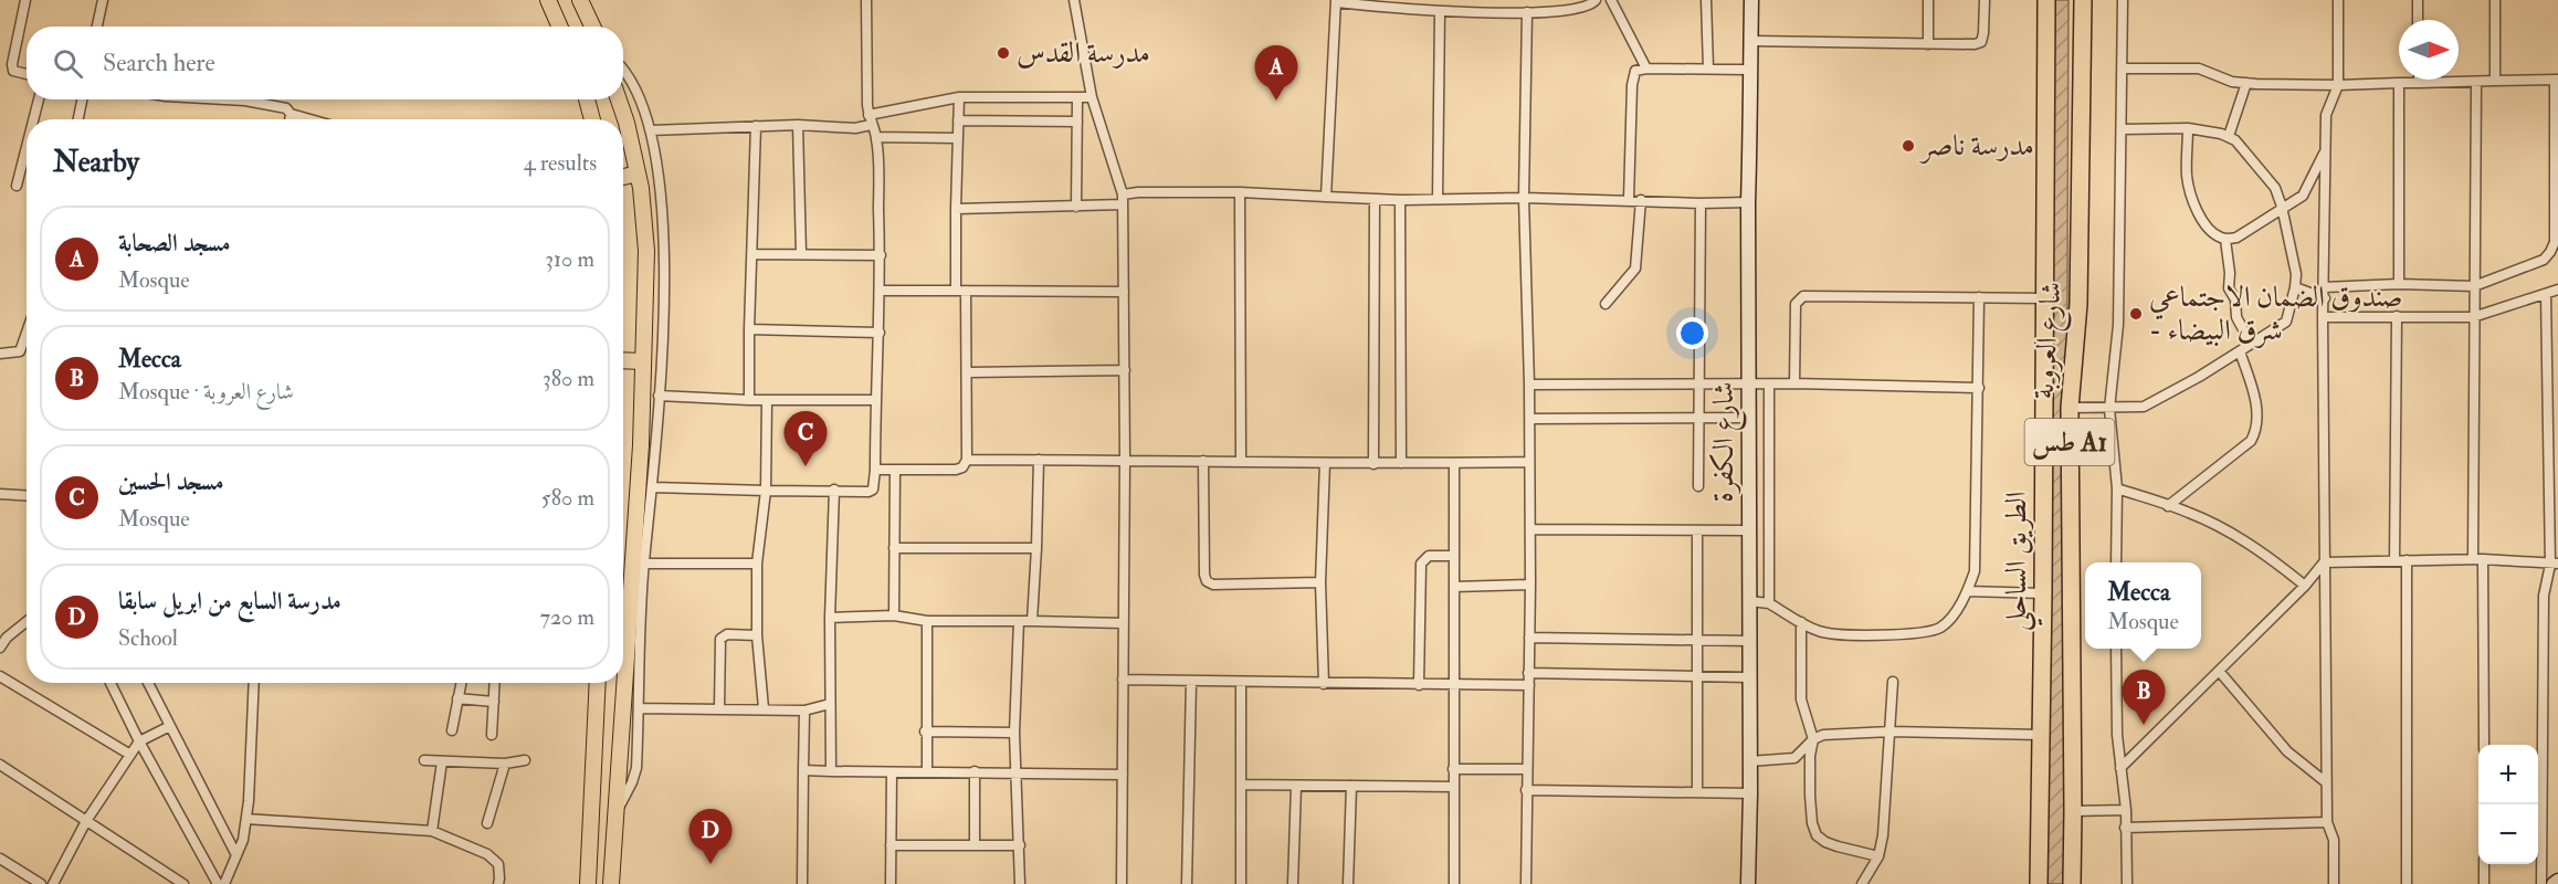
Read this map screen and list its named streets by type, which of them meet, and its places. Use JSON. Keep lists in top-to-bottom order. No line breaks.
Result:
{"streets":{"highway":["شارع العروبة","طس A1","الطريق الساحلي"],"street":["شارع الكفرة"]},"places":["مدرسة القدس","مدرسة ناصر","صندوق الضمان الاجتماعي - شرق البيضاء"],"north":"right","page":{"search":"Search here","pins":["A","C","B","D"],"heading":["Nearby","4 results"],"list":[{"mark":"A","name":"مسجد الصحابة","note":"Mosque","value":"310 m"},{"mark":"B","name":"Mecca","note":"Mosque · شارع العروبة","value":"380 m"},{"mark":"C","name":"مسجد الحسين","note":"Mosque","value":"580 m"},{"mark":"D","name":"مدرسة السابع من ابريل سابقا","note":"School","value":"720 m"}],"popup":["Mecca","Mosque"],"map_buttons":["+","−"]}}
